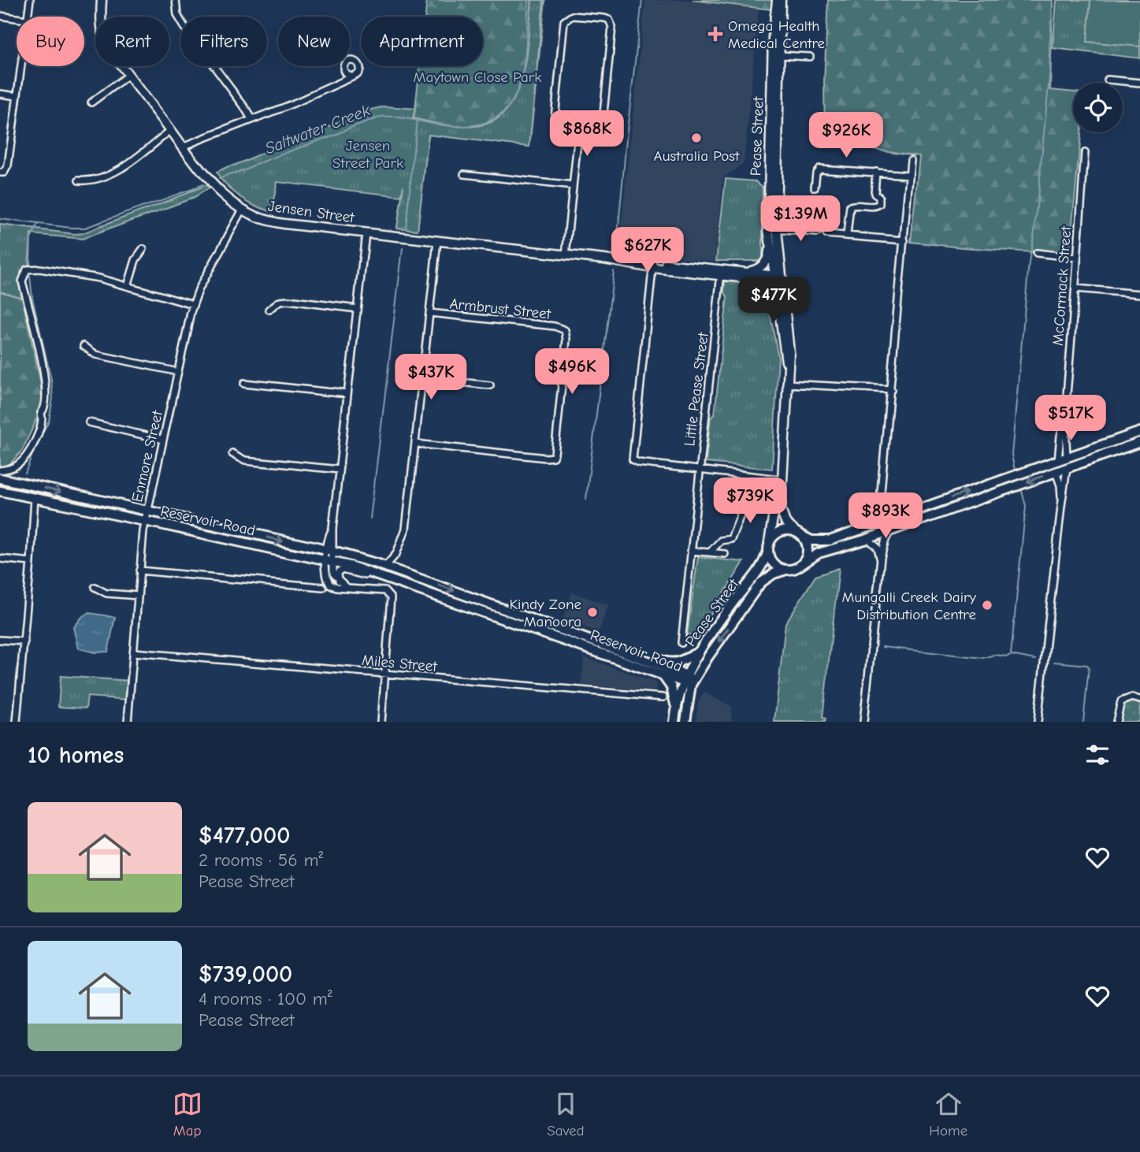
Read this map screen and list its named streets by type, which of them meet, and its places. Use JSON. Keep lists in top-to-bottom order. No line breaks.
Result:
{"streets":{"main road":["Pease Street","McCormack Street","Reservoir Road"],"street":["Jensen Street","Armbrust Street","Little Pease Street","Enmore Street","Miles Street"]},"crossings":[["Pease Street","Jensen Street"],["Pease Street","Reservoir Road"],["Jensen Street","Little Pease Street"],["Jensen Street","Enmore Street"],["Enmore Street","Reservoir Road"],["Enmore Street","Miles Street"]],"water":["Saltwater Creek"],"parks":["Maytown Close Park","Jensen Street Park"],"places":{"health":["Omega Health Medical Centre"],"other":["Australia Post","Mungalli Creek Dairy Distribution Centre","Kindy Zone Manoora"]},"page":{"chip":["Buy","Rent","Filters","New","Apartment"],"price":["$868K","$926K","$1.39M","$627K","$477K","$496K","$437K","$517K","$739K","$893K"],"heading":"10 homes","list":[{"name":"$477,000","note":"2 rooms · 56 m² · Pease Street"},{"name":"$739,000","note":"4 rooms · 100 m² · Pease Street"}],"tabs":["Map","Saved","Home"]}}
